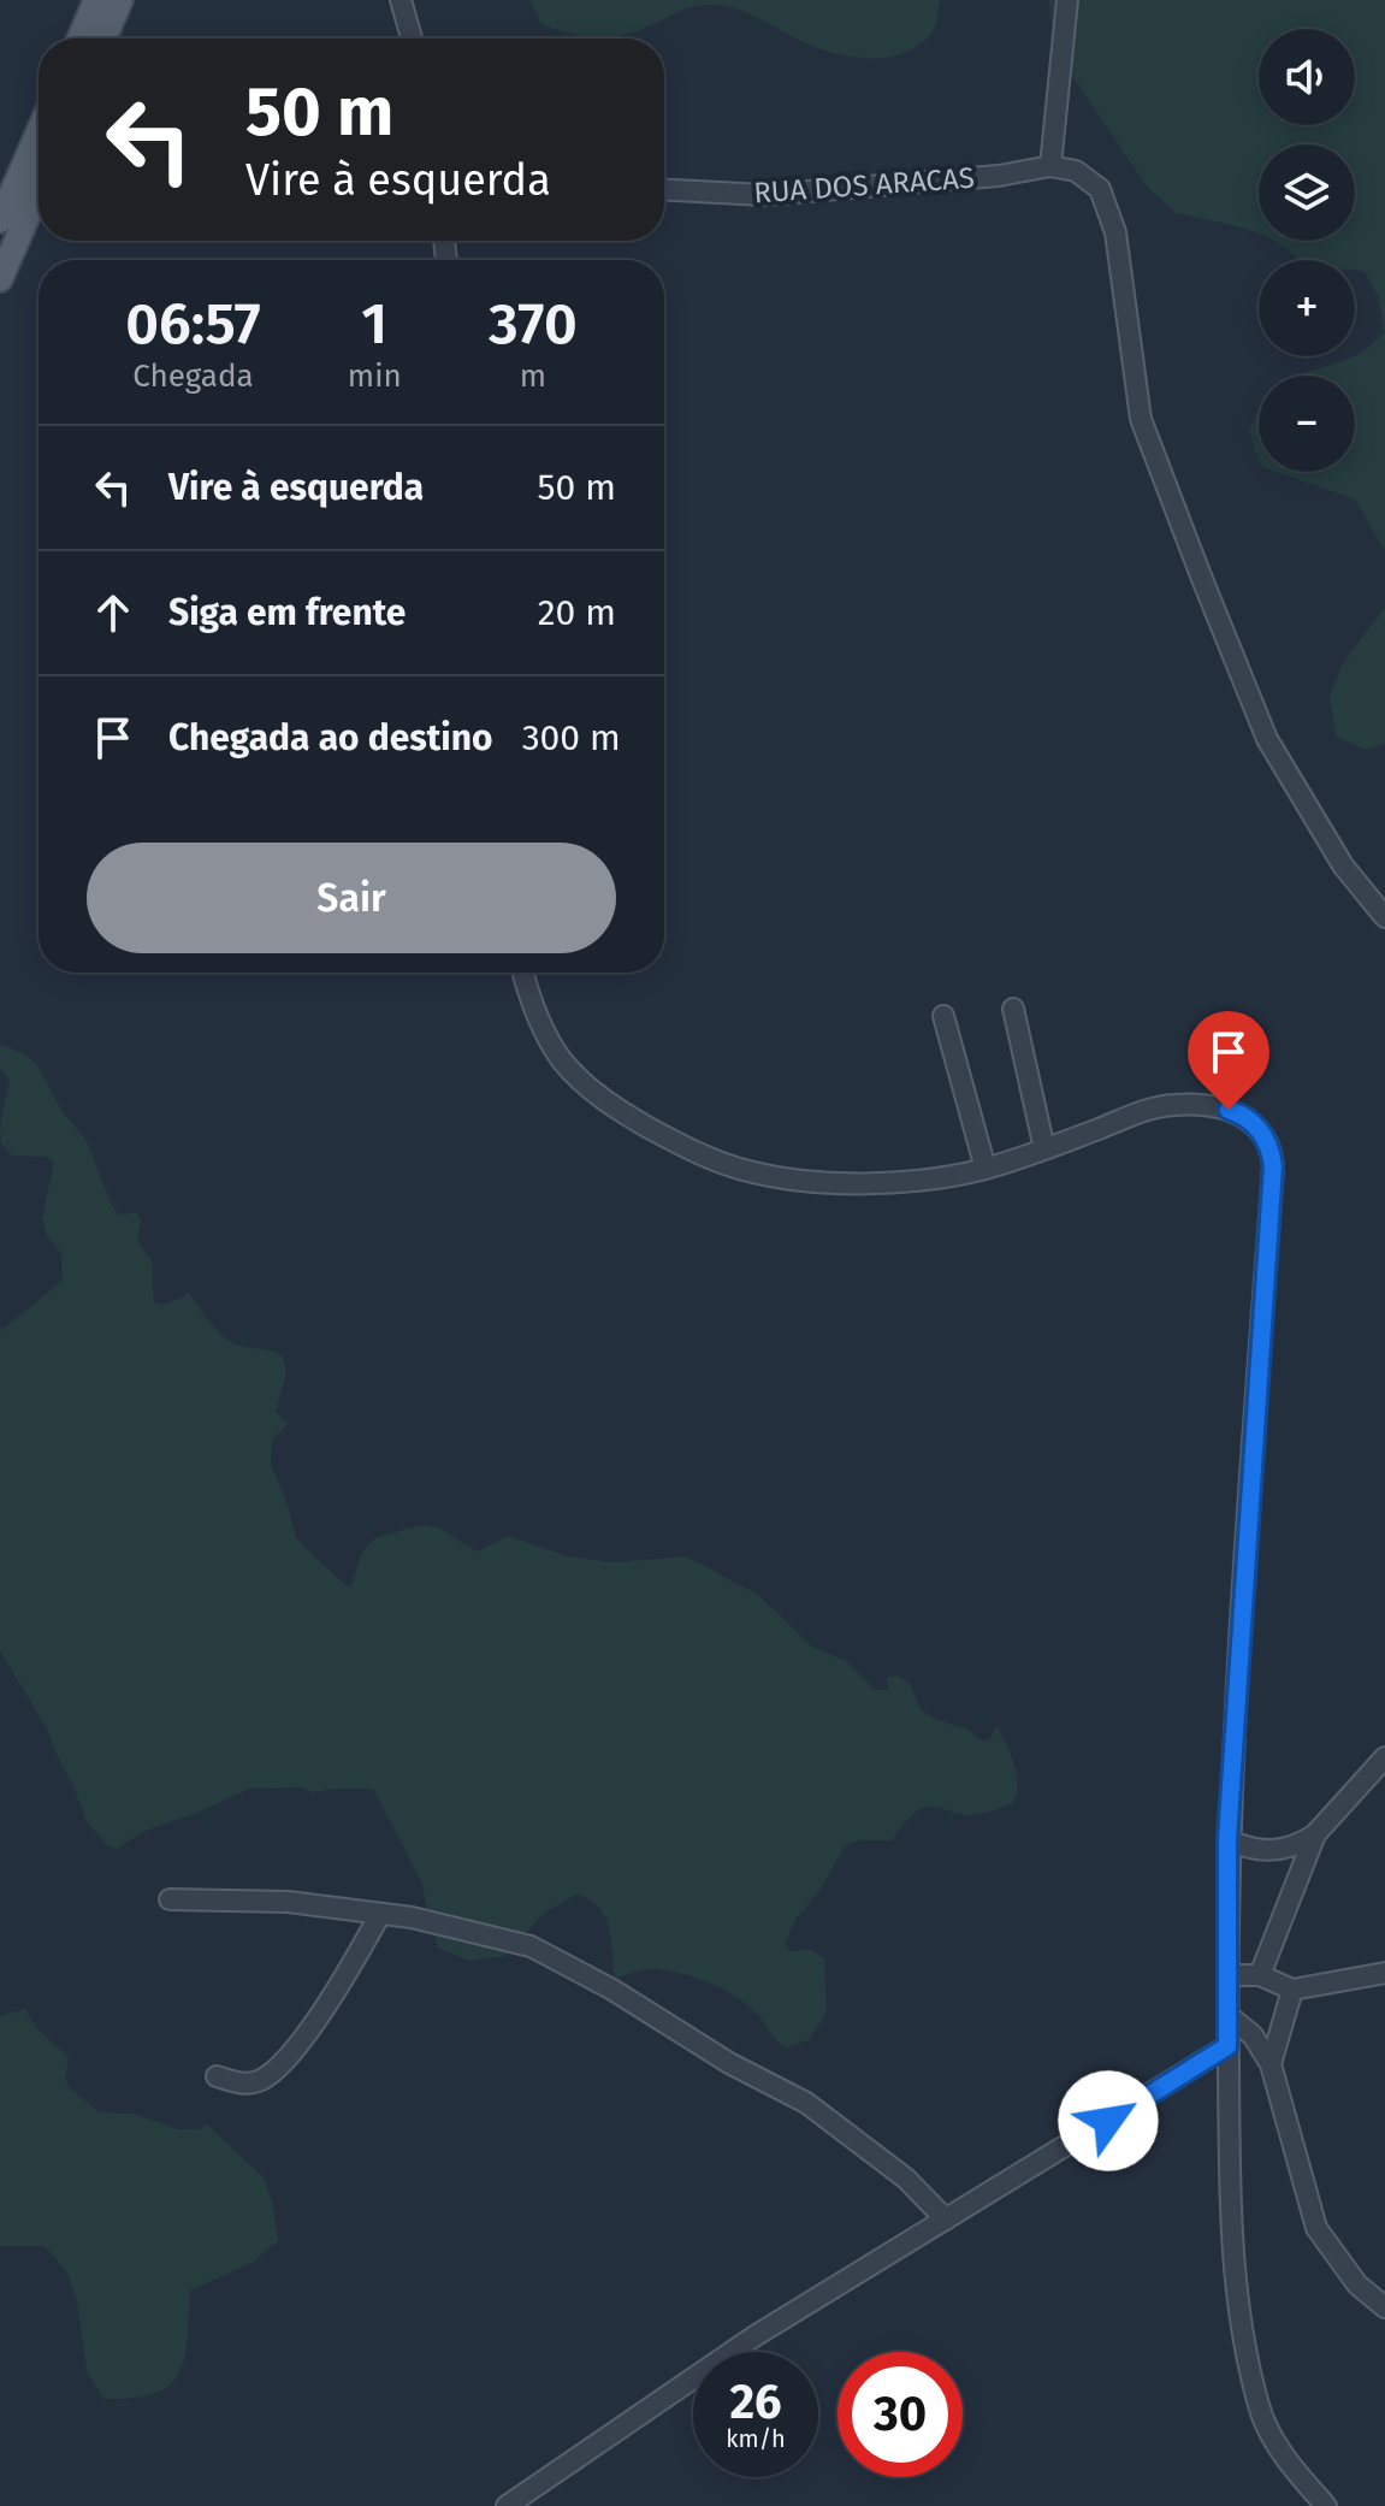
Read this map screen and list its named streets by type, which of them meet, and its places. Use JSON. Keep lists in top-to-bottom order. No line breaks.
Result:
{"streets":{"street":["RUA DOS ARACAS"]},"page":{"map_buttons":["+","−"],"turn":["50 m","Vire à esquerda"],"eta":["06:57","Chegada","1","min","370","m"],"list":[{"name":"Vire à esquerda","value":"50 m"},{"name":"Siga em frente","value":"20 m"},{"name":"Chegada ao destino","value":"300 m"}],"buttons":"Sair","speed":"26 km/h","limit":"30"}}
